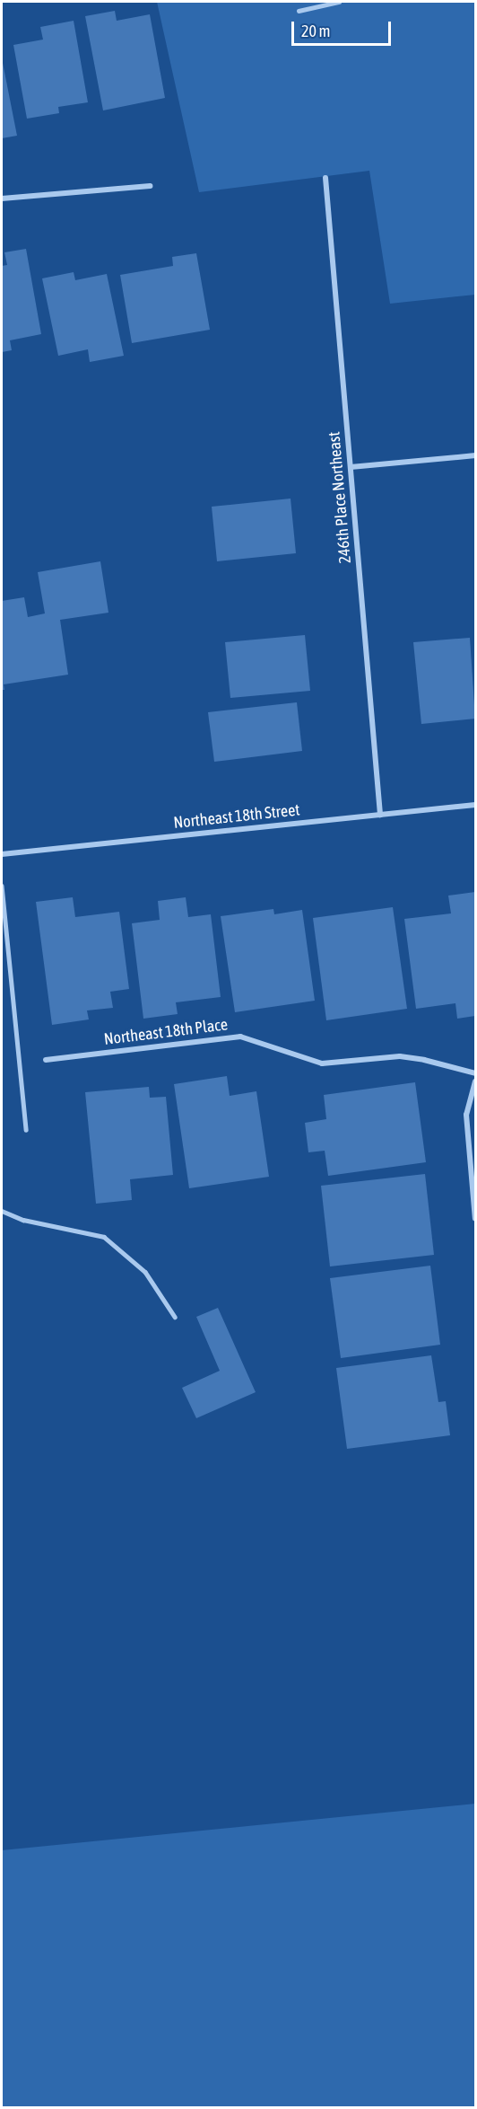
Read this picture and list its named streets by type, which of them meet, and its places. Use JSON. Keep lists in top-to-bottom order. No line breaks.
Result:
{"streets":{"street":["246th Place Northeast","Northeast 18th Street","Northeast 18th Place"]},"crossings":[["246th Place Northeast","Northeast 18th Street"]],"scale_bar":"20 m"}
